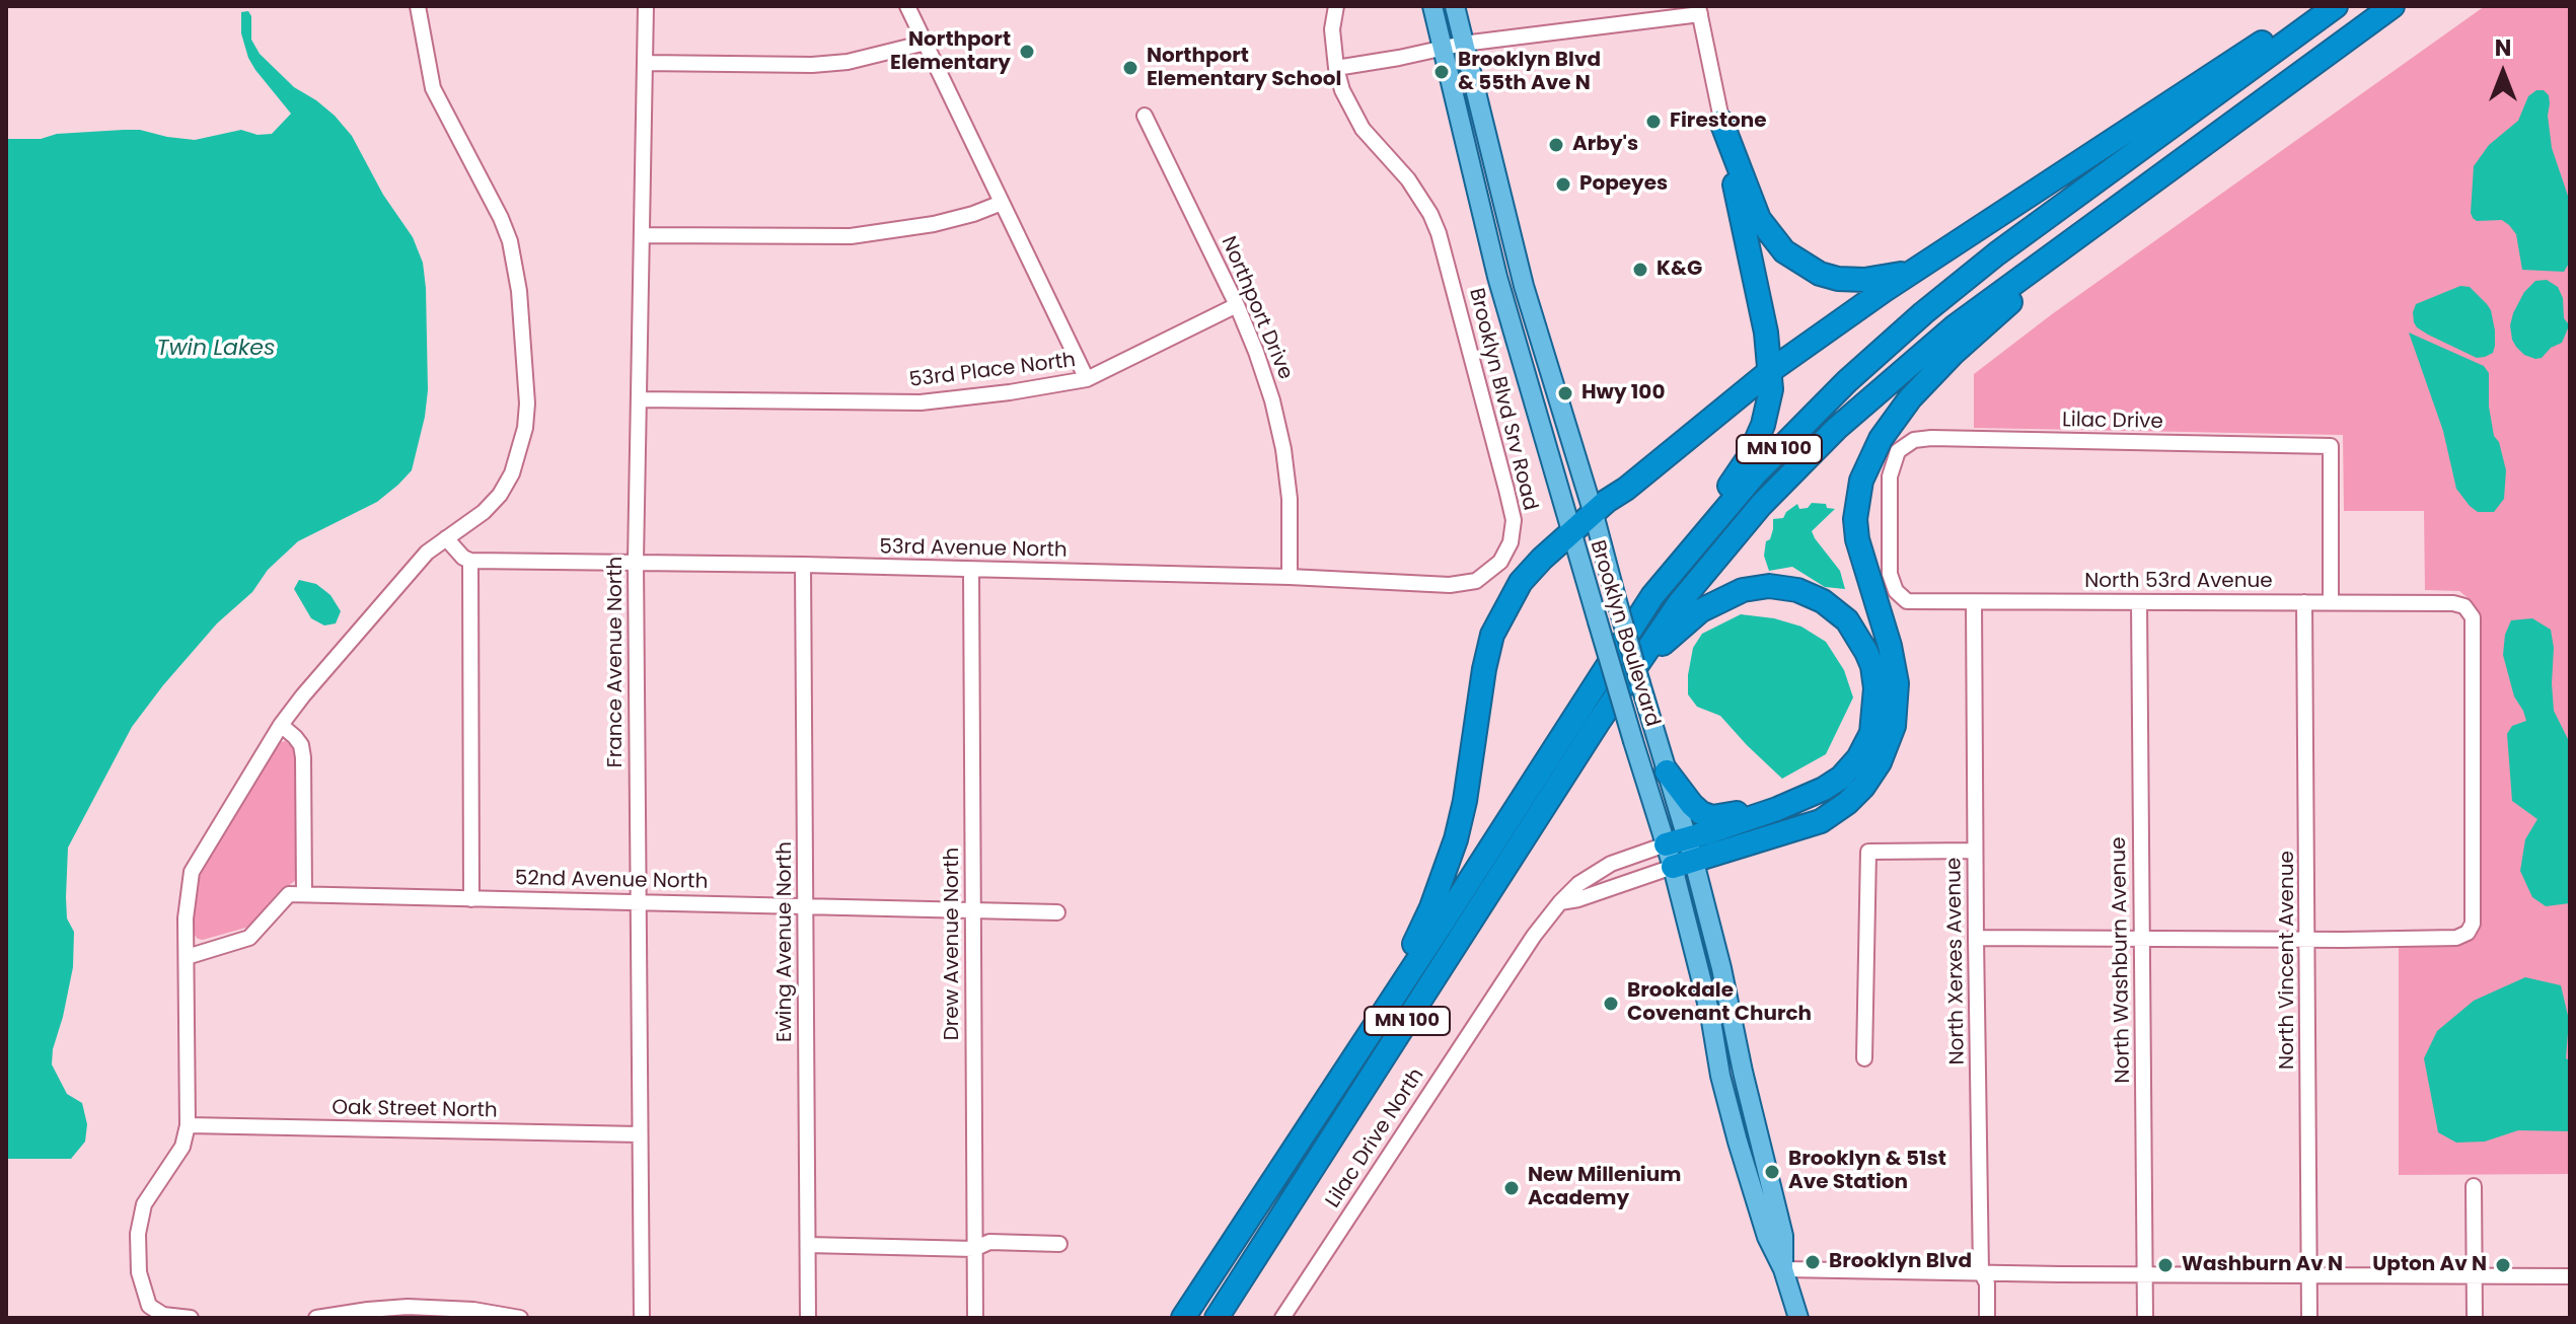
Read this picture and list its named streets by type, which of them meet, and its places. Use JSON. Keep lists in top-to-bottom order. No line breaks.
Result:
{"streets":{"highway":["MN 100"],"main road":["Brooklyn Boulevard"],"street":["Northport Drive","53rd Place North","Brooklyn Blvd Srv Road","Lilac Drive","53rd Avenue North","North 53rd Avenue","France Avenue North","52nd Avenue North","Ewing Avenue North","Drew Avenue North","North Washburn Avenue","North Vincent Avenue","North Xerxes Avenue","Oak Street North","Lilac Drive North"]},"crossings":[["Northport Drive","53rd Place North"],["Northport Drive","53rd Avenue North"],["53rd Place North","France Avenue North"],["Brooklyn Blvd Srv Road","53rd Avenue North"],["Lilac Drive","North 53rd Avenue"],["53rd Avenue North","France Avenue North"],["53rd Avenue North","Ewing Avenue North"],["53rd Avenue North","Drew Avenue North"],["North 53rd Avenue","North Washburn Avenue"],["North 53rd Avenue","North Vincent Avenue"],["North 53rd Avenue","North Xerxes Avenue"],["Brooklyn Boulevard","Lilac Drive North"],["France Avenue North","52nd Avenue North"],["France Avenue North","Oak Street North"],["52nd Avenue North","Ewing Avenue North"],["52nd Avenue North","Drew Avenue North"]],"water":["Twin Lakes"],"places":["Northport Elementary","Northport Elementary School","Brooklyn Blvd & 55th Ave N","Firestone","Arby's","Popeyes","K&G","Hwy 100","Brookdale Covenant Church","Brooklyn & 51st Ave Station","New Millenium Academy","Brooklyn Blvd","Washburn Av N","Upton Av N"],"north":"top"}
